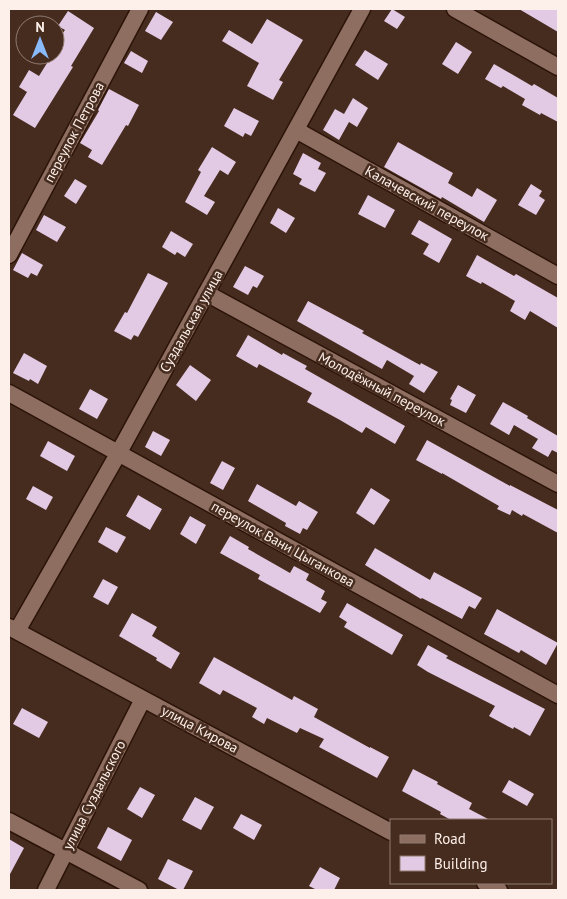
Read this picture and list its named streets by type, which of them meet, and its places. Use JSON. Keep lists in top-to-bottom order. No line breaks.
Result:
{"streets":{"street":["переулок Петрова","Калачевский переулок","Суздальская улица","Молодёжный переулок","переулок Вани Цыганкова","улица Кирова","улица Суздальского"]},"crossings":[["Калачевский переулок","Суздальская улица"],["Суздальская улица","Молодёжный переулок"],["Суздальская улица","переулок Вани Цыганкова"],["Суздальская улица","улица Кирова"],["улица Кирова","улица Суздальского"]],"legend":["Road","Building"],"north":"top"}
